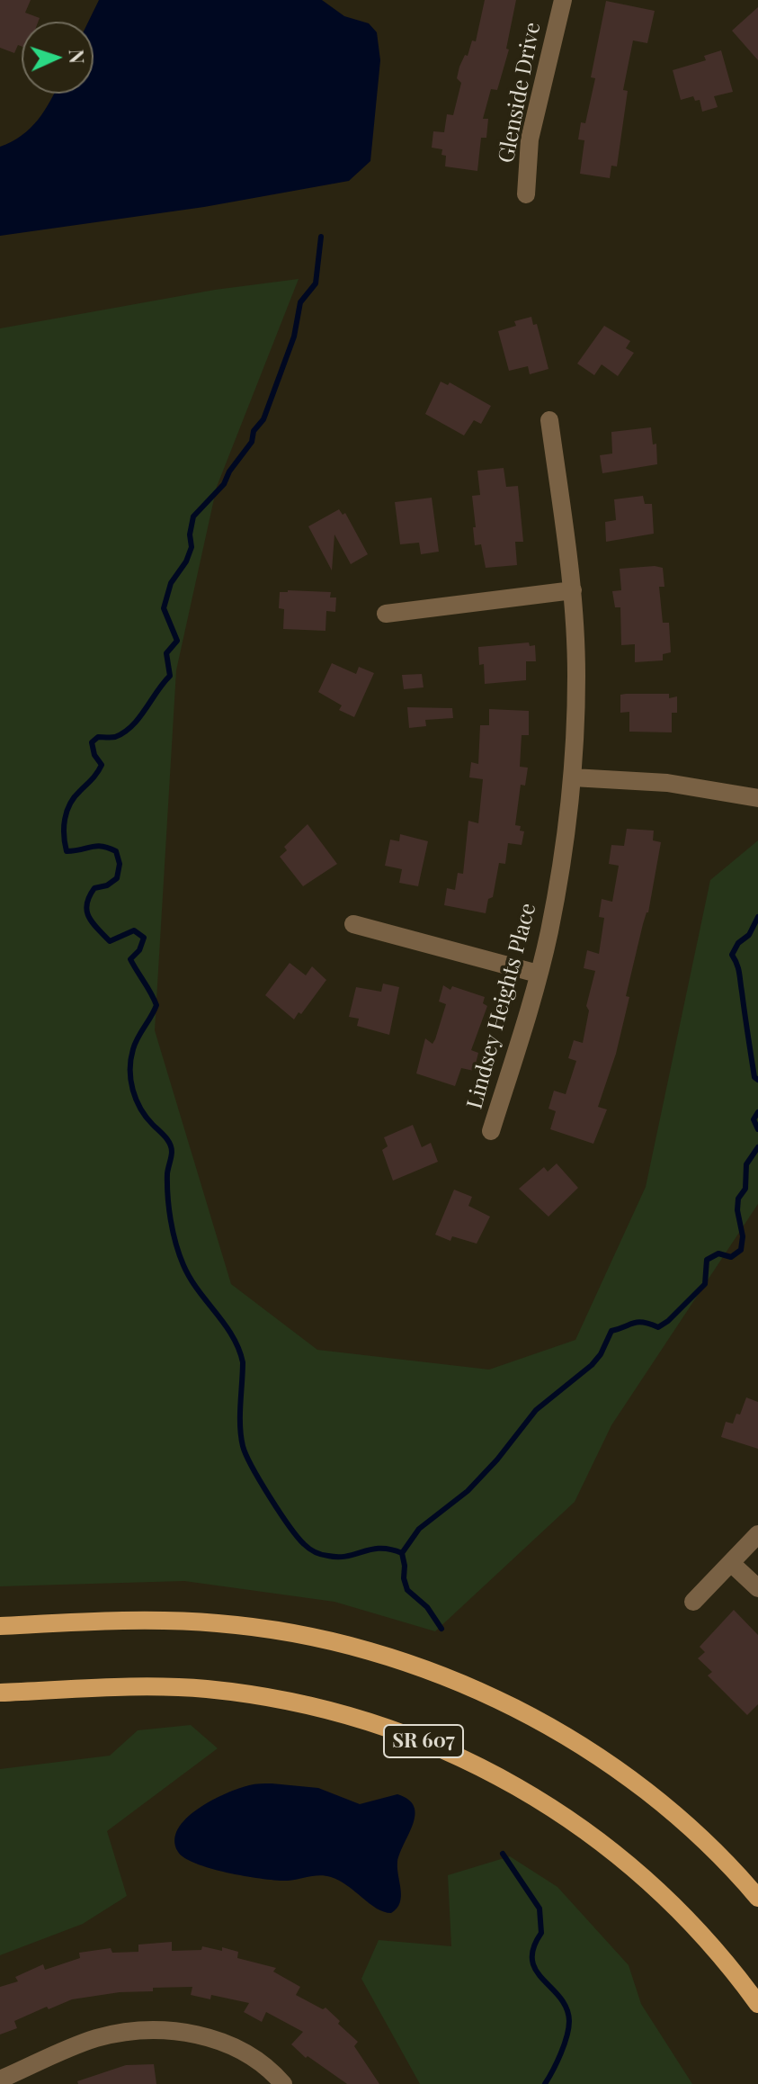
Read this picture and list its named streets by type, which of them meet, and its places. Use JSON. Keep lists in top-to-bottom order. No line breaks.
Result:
{"streets":{"main road":["SR 607"],"street":["Glenside Drive","Lindsey Heights Place"]},"north":"right"}
